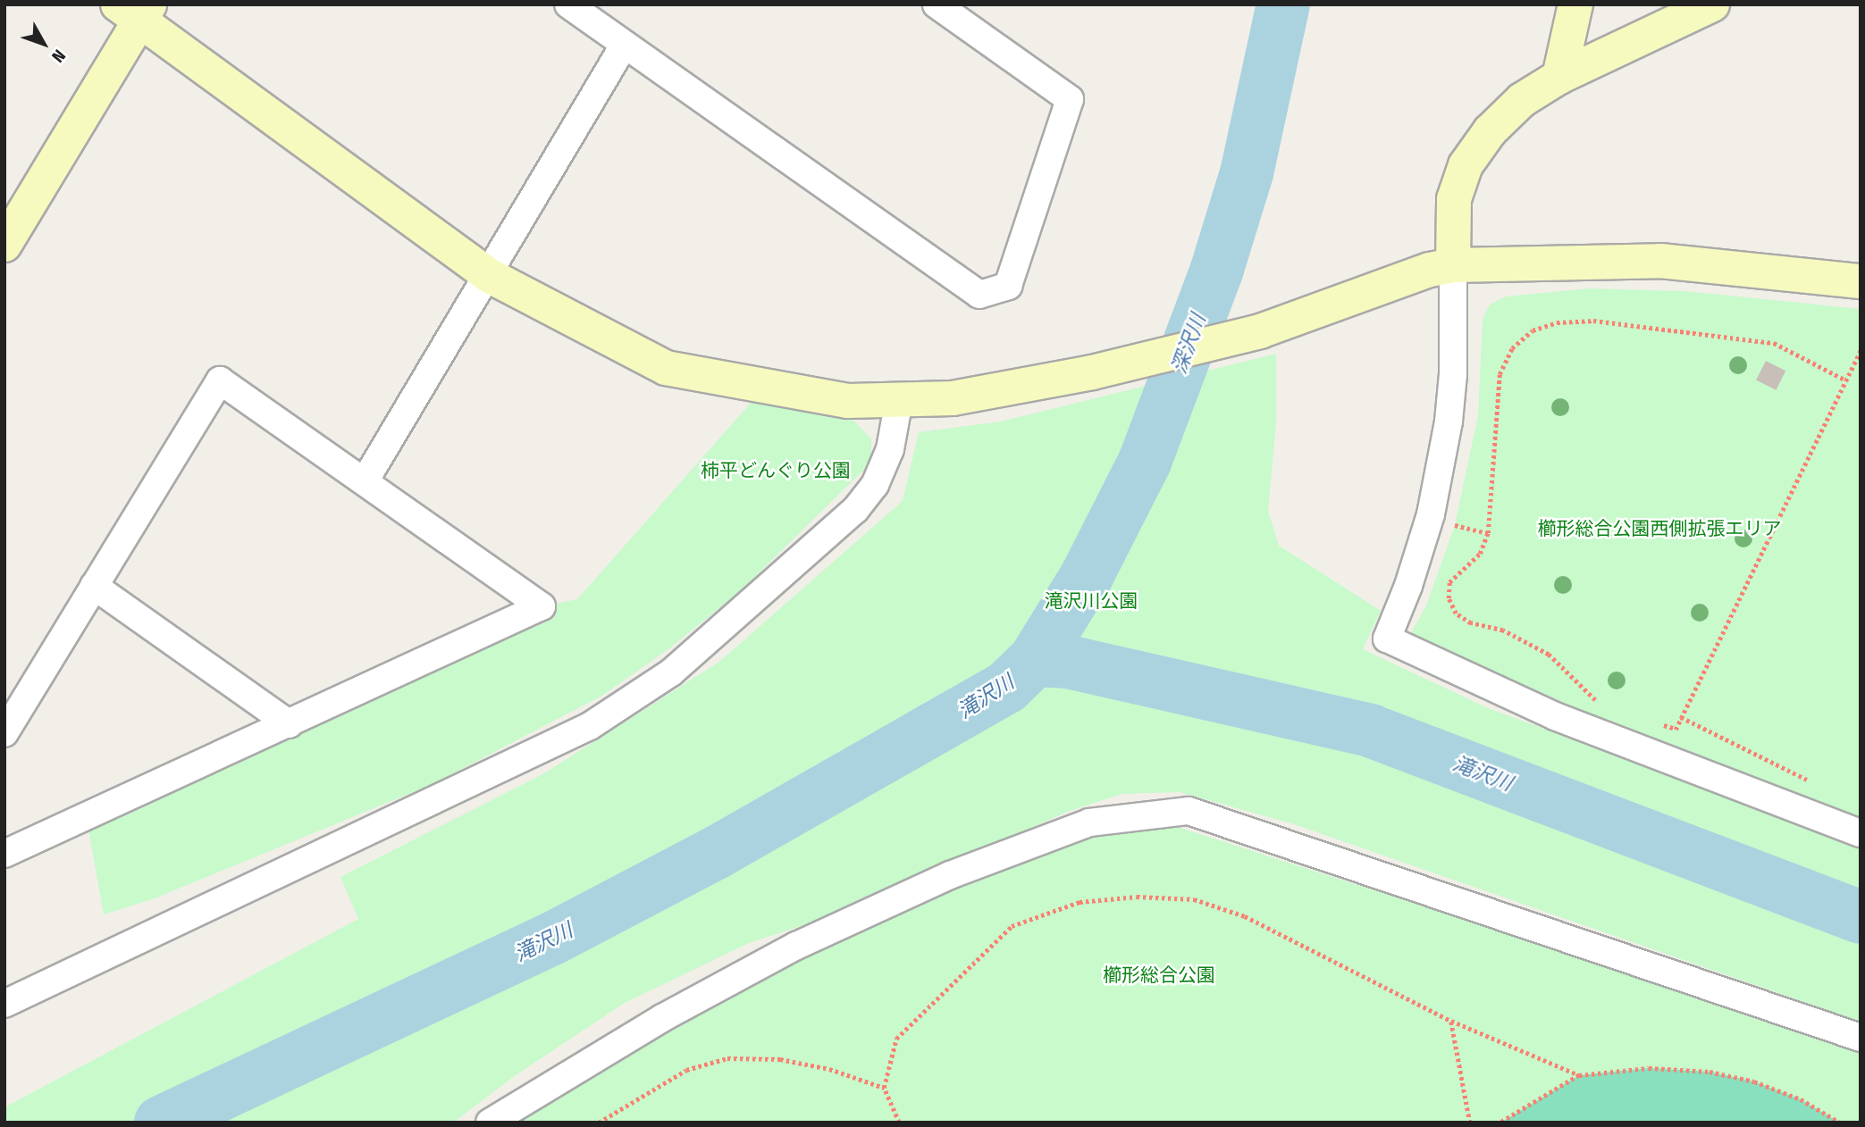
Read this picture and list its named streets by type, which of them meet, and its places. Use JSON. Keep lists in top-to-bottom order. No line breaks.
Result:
{"water":["深沢川","滝沢川"],"parks":["柿平どんぐり公園","櫛形総合公園西側拡張エリア","滝沢川公園","櫛形総合公園"],"north":"bottom right"}
